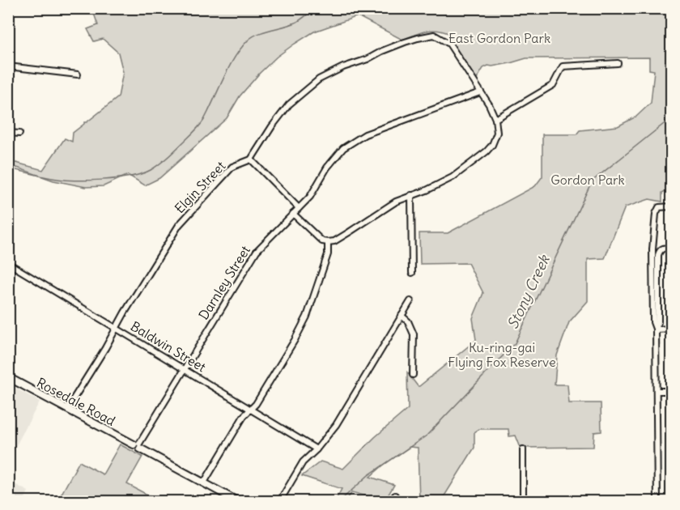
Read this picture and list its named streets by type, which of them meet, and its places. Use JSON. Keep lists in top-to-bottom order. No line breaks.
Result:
{"streets":{"street":["Elgin Street","Darnley Street","Baldwin Street","Rosedale Road"]},"crossings":[["Elgin Street","Baldwin Street"],["Elgin Street","Rosedale Road"],["Darnley Street","Baldwin Street"],["Darnley Street","Rosedale Road"]],"water":["Stony Creek"],"parks":["East Gordon Park","Gordon Park","Ku-ring-gai Flying Fox Reserve"]}
